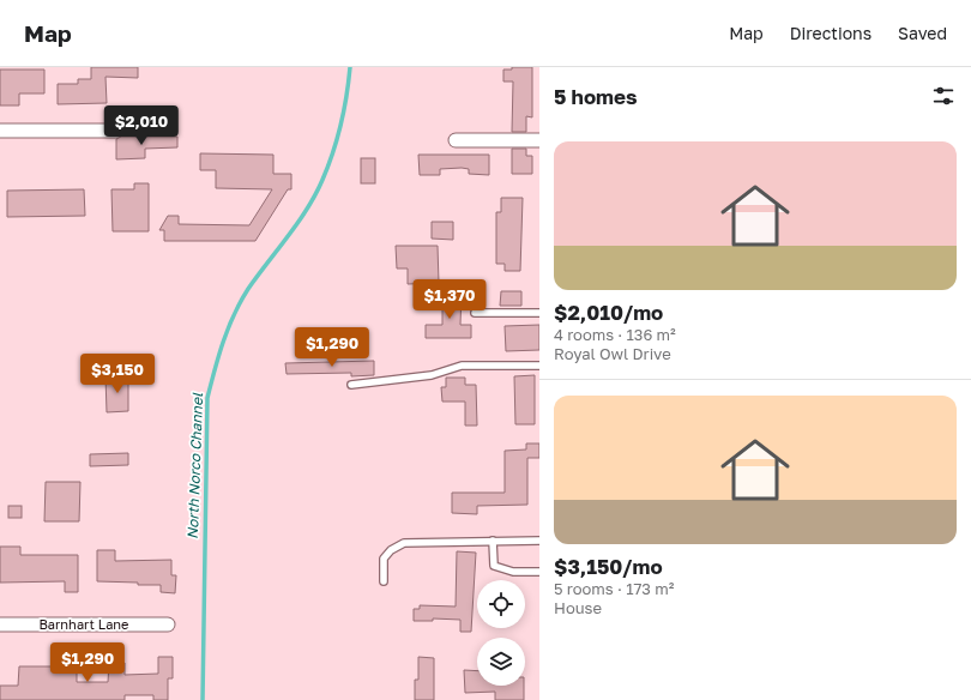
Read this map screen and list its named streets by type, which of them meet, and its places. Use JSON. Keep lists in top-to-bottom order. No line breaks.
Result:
{"streets":{"street":["Barnhart Lane"]},"water":["North Norco Channel"],"page":{"header":"Map","nav":["Map","Directions","Saved"],"heading":"5 homes","price":["$2,010","$1,370","$1,290","$3,150","$1,290"],"list":[{"name":"$2,010/mo","note":"4 rooms · 136 m² · Royal Owl Drive"},{"name":"$3,150/mo","note":"5 rooms · 173 m² · House"}]}}
